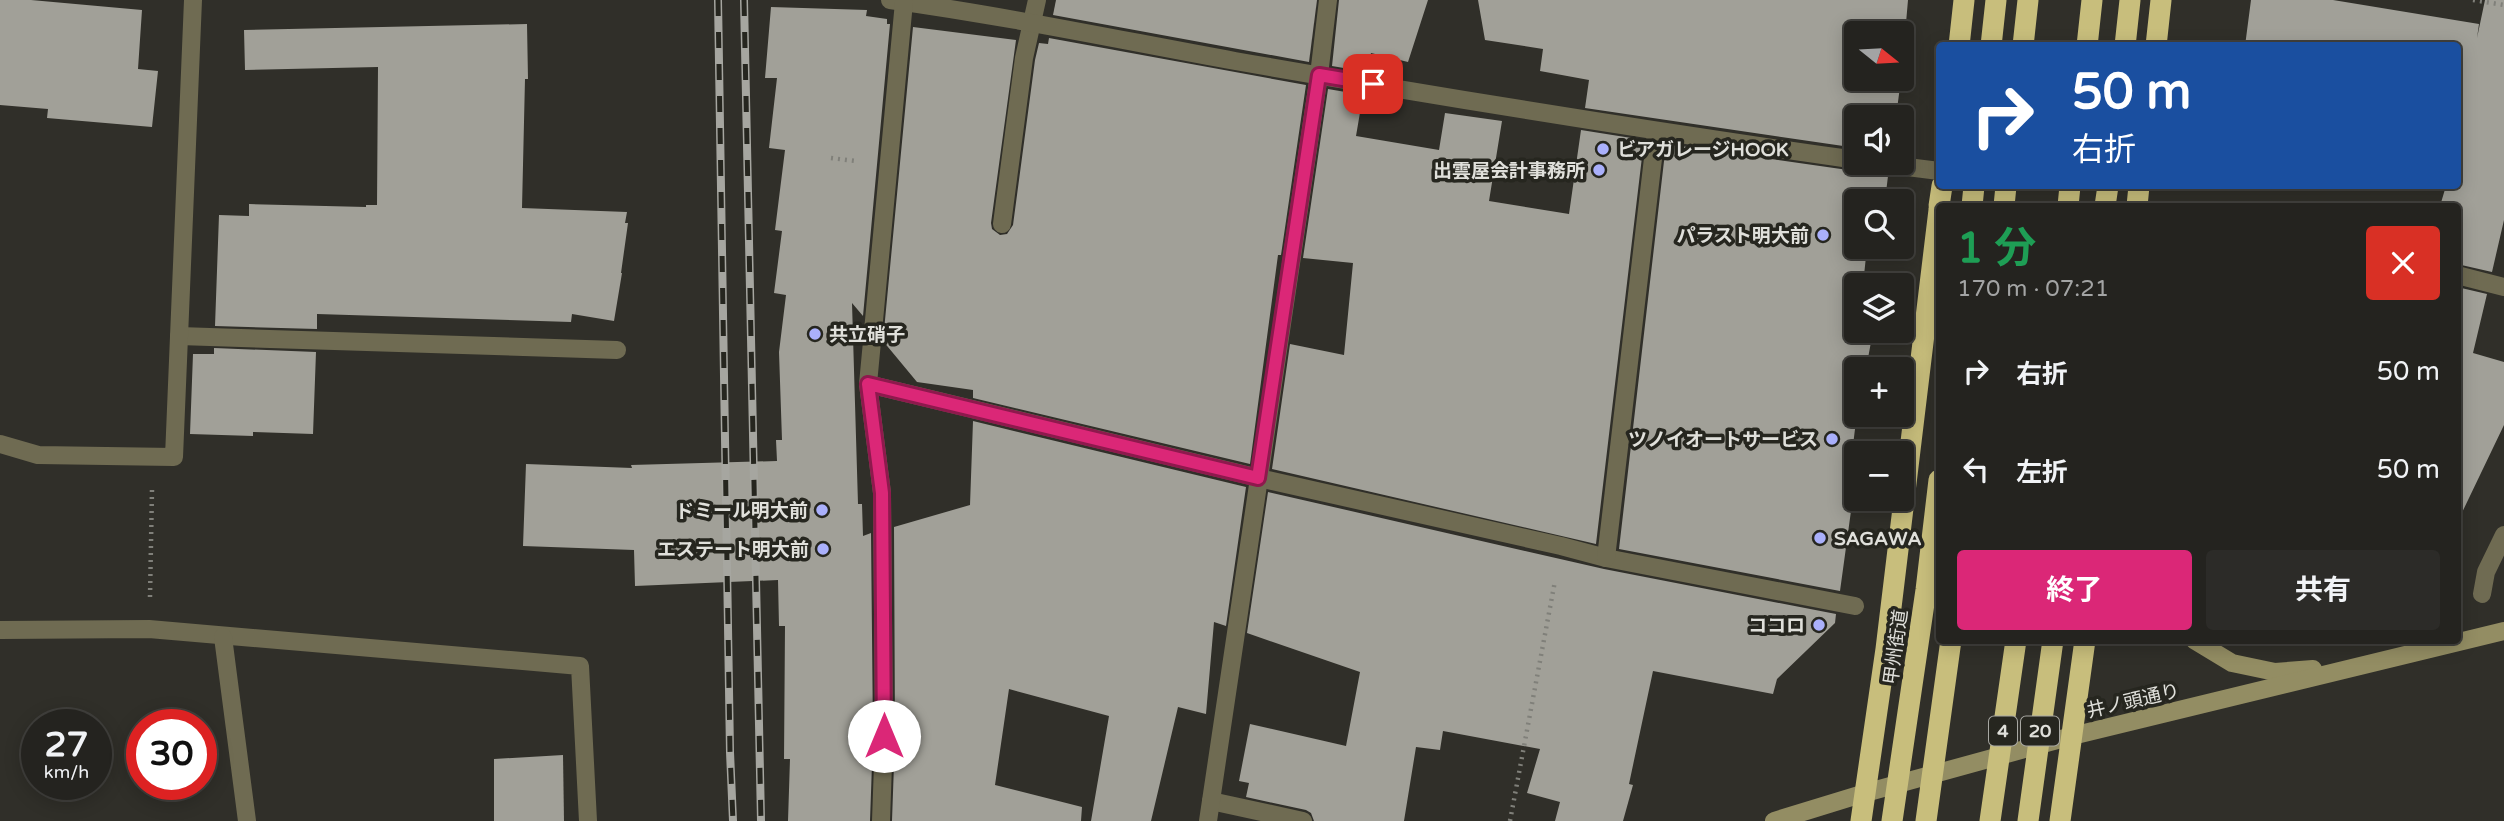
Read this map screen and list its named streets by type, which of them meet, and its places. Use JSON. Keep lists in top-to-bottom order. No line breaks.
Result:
{"streets":{"highway":["甲州街道","4","20"],"main road":["井ノ頭通り"]},"places":["ビアガレージHOOK","出雲屋会計事務所","パラスト明大前","共立硝子","ツノイオートサービス","ドミール明大前","SAGAWA","エステート明大前","ココロ"],"north":"right","page":{"map_buttons":["+","−"],"turn":["50 m","右折"],"heading":["1 分","170 m · 07:21"],"list":[{"name":"右折","value":"50 m"},{"name":"左折","value":"50 m"}],"buttons":["終了","共有"],"speed":"27 km/h","limit":"30"}}
